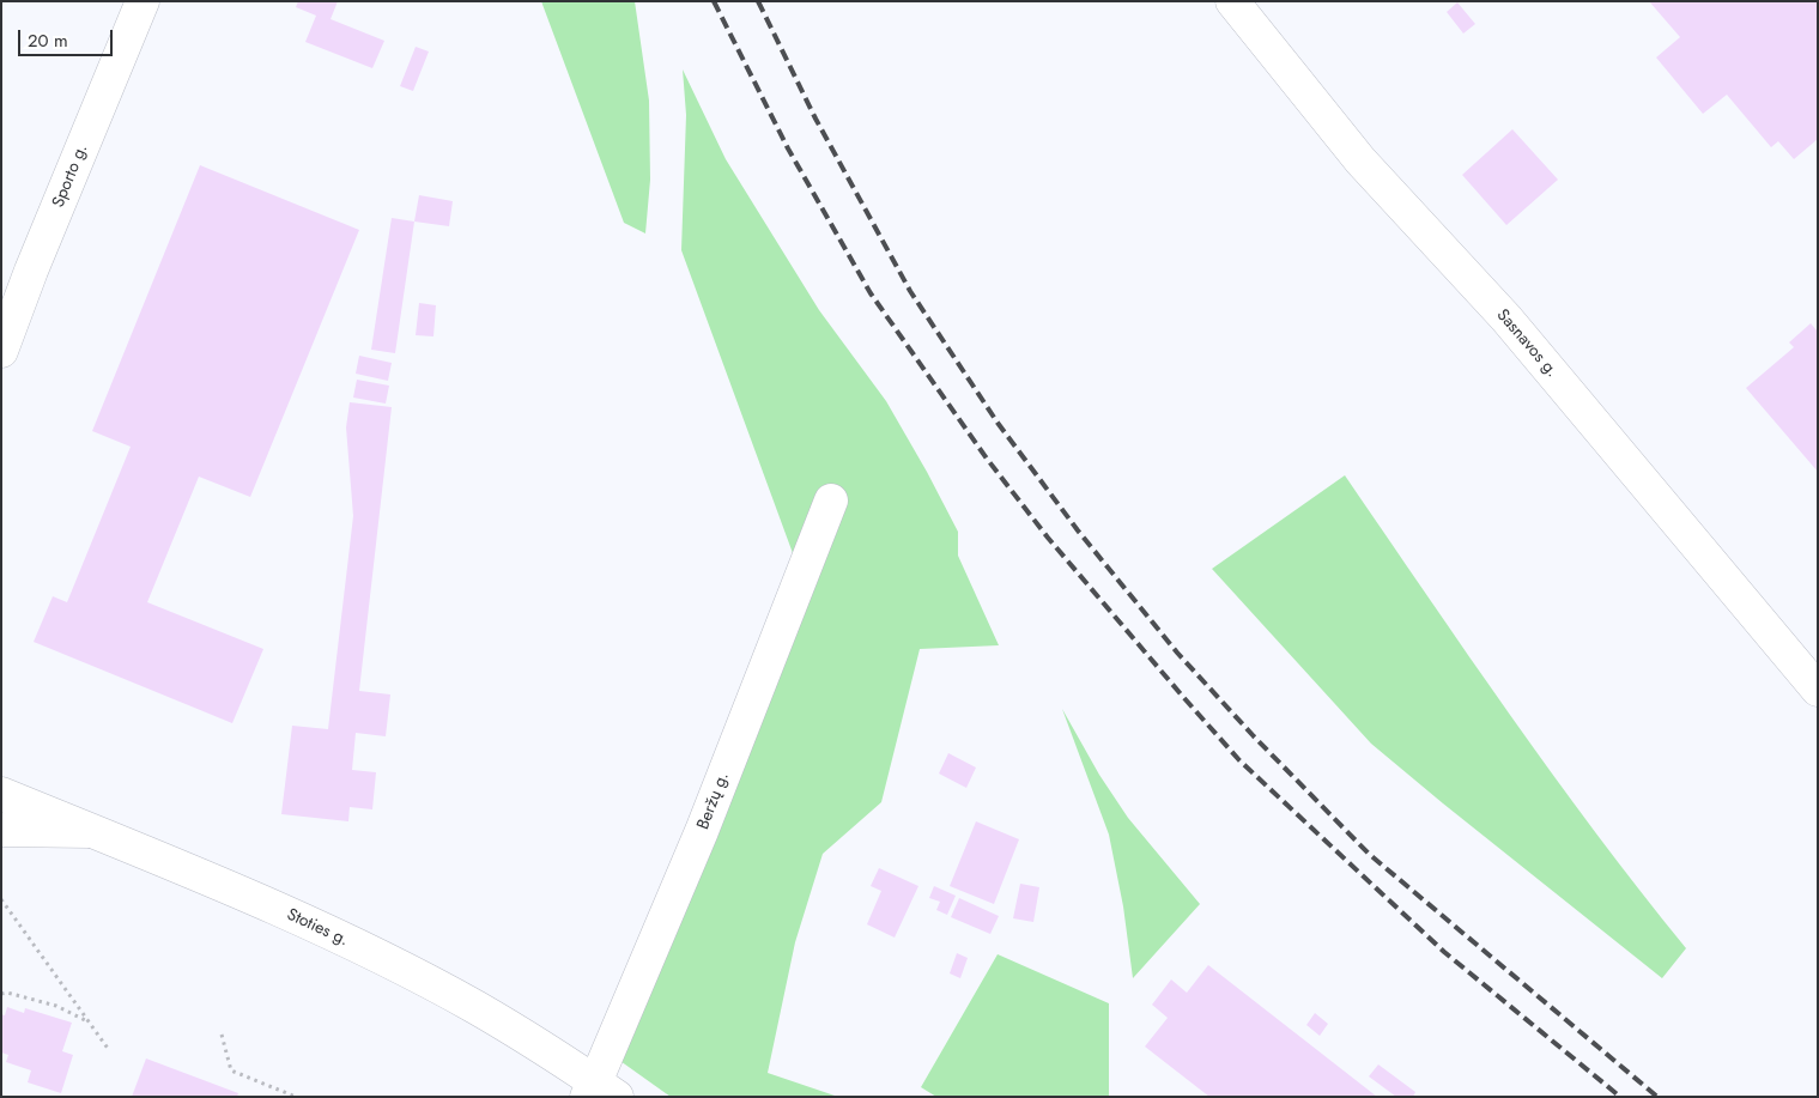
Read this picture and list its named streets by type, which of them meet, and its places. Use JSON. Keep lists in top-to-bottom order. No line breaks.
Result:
{"streets":{"street":["Sporto g.","Sasnavos g.","Beržų g.","Stoties g."]},"crossings":[["Beržų g.","Stoties g."]],"scale_bar":"20 m"}
